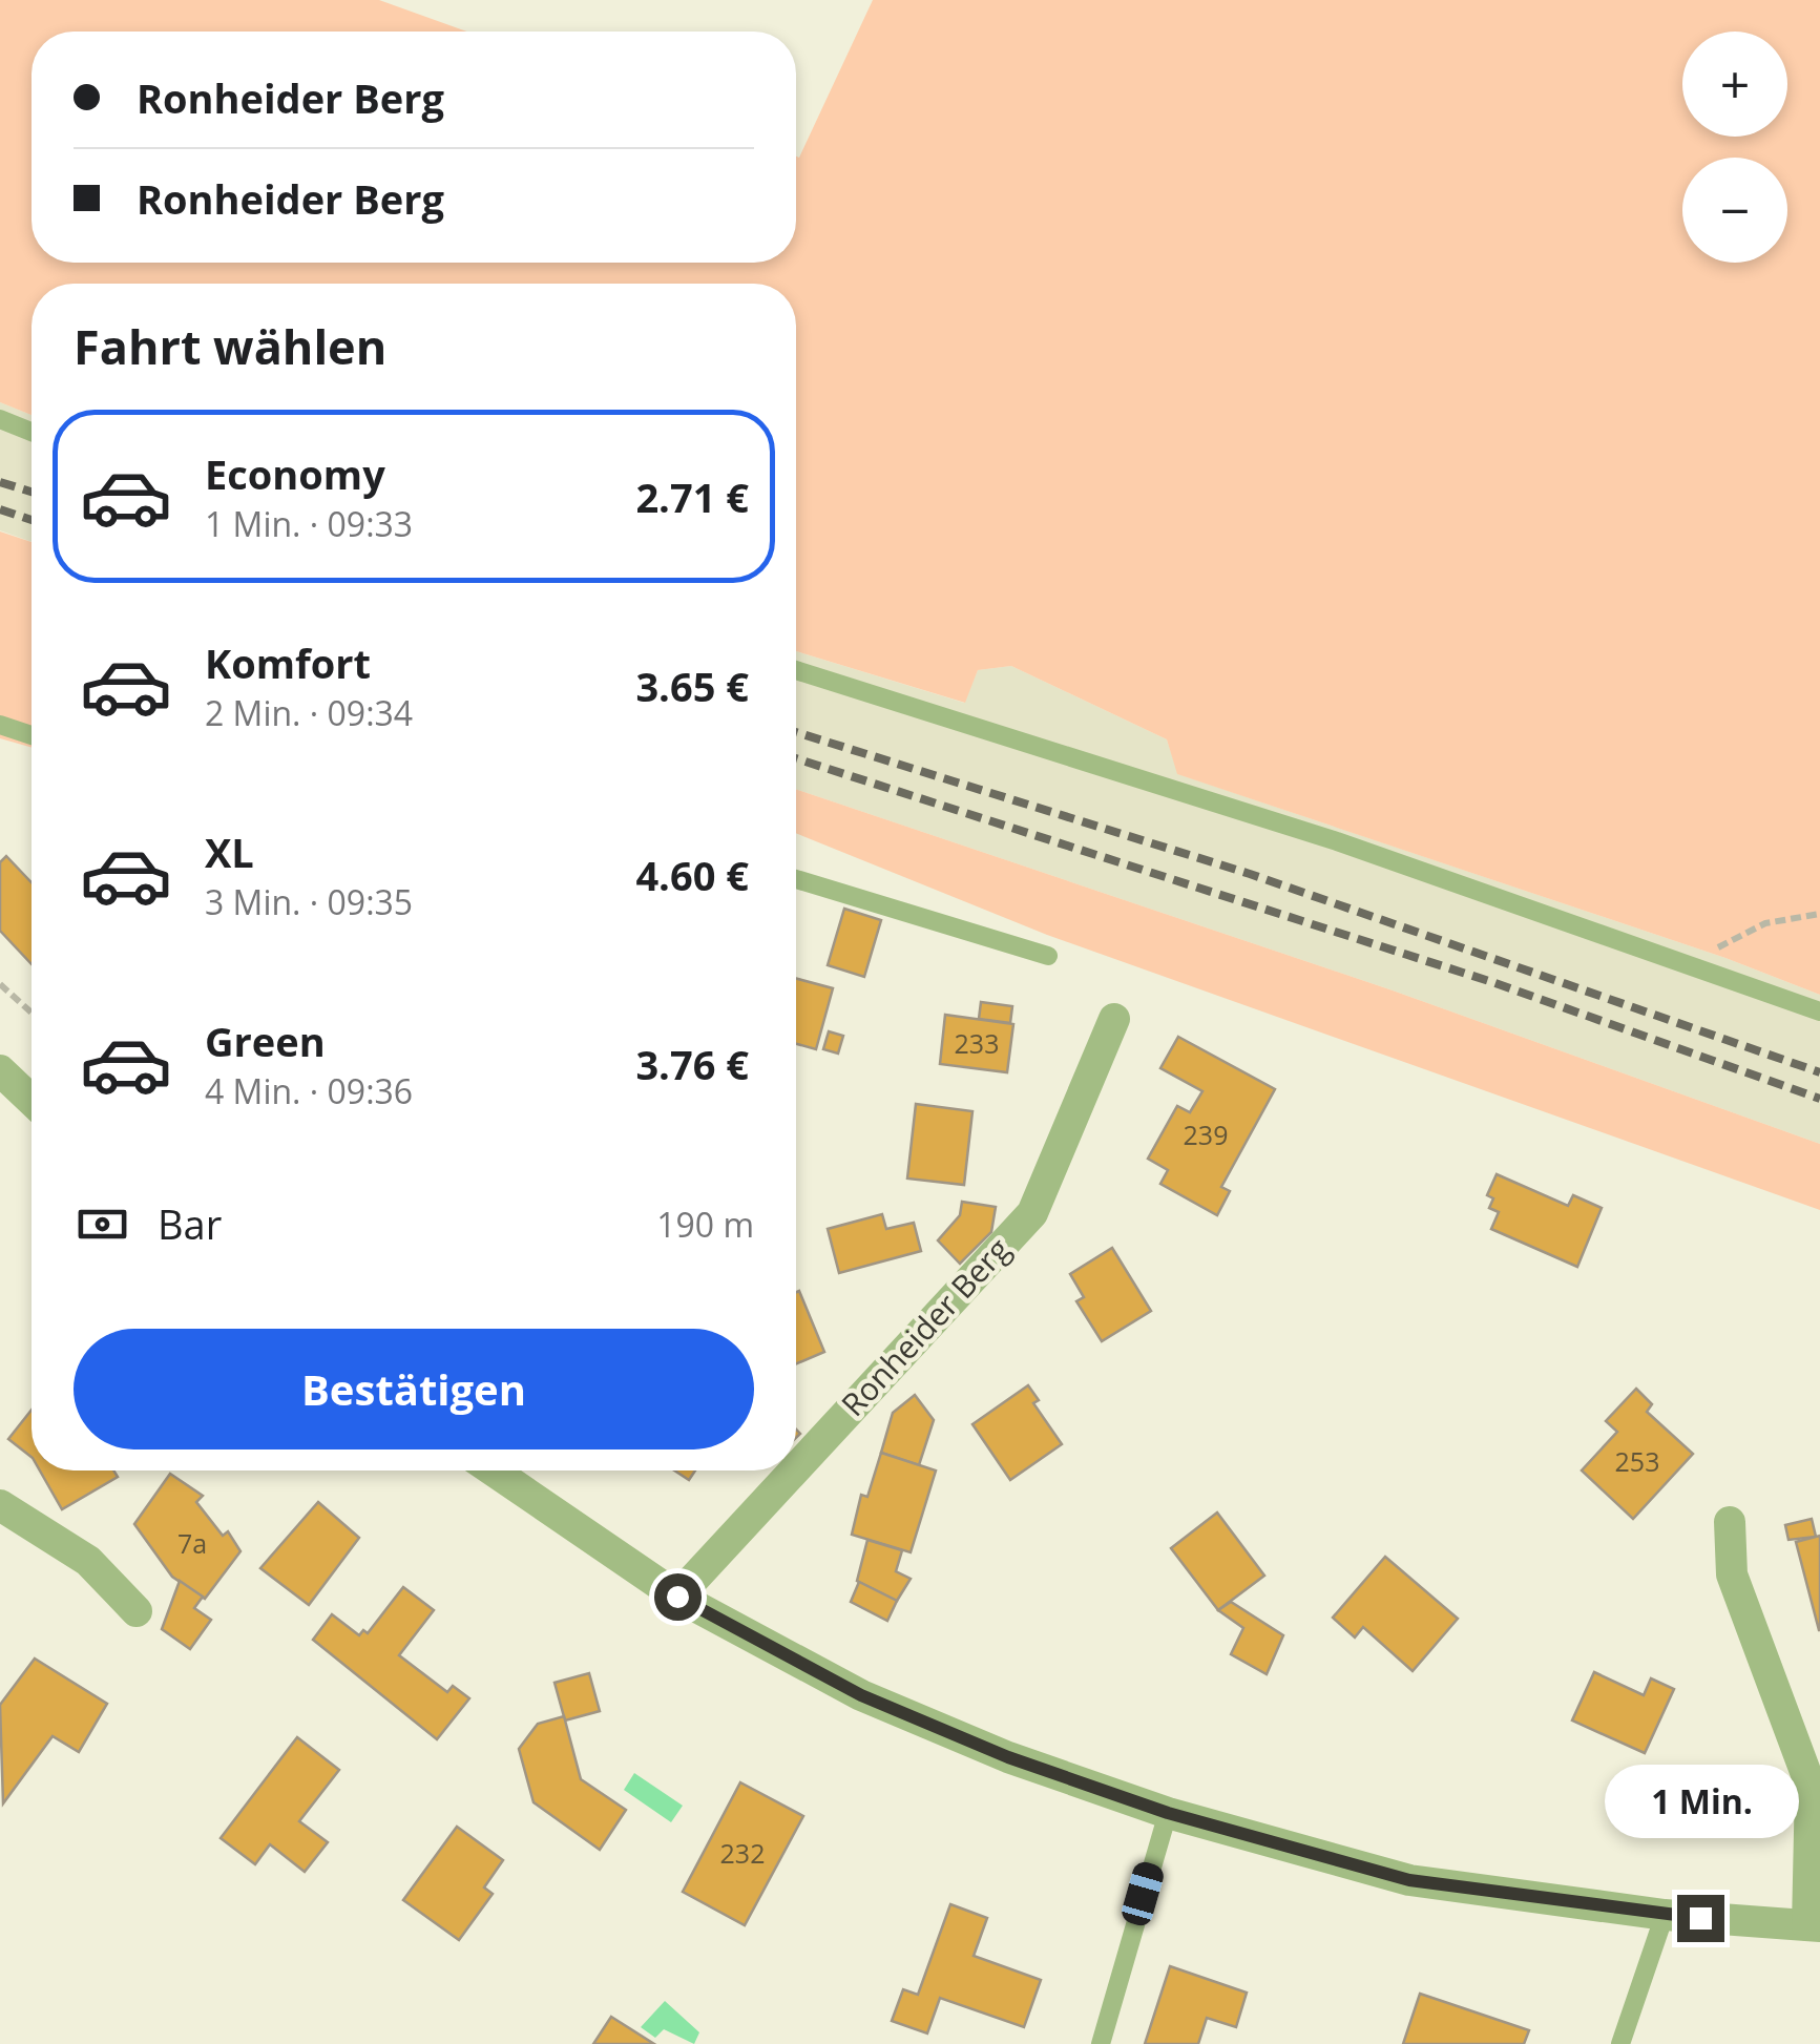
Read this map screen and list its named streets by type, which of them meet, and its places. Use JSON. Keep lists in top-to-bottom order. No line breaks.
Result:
{"streets":{"street":["Ronheider Berg"]},"house_numbers":["233","239","253","7a","232"],"page":{"map_buttons":["+","−"],"banner":["Ronheider Berg","Ronheider Berg"],"heading":"Fahrt wählen","list":[{"name":"Economy","note":"1 Min. · 09:33","value":"2.71 €"},{"name":"Komfort","note":"2 Min. · 09:34","value":"3.65 €"},{"name":"XL","note":"3 Min. · 09:35","value":"4.60 €"},{"name":"Green","note":"4 Min. · 09:36","value":"3.76 €"}],"pay":["Bar","190 m"],"buttons":"Bestätigen","bubble":"1 Min."}}
